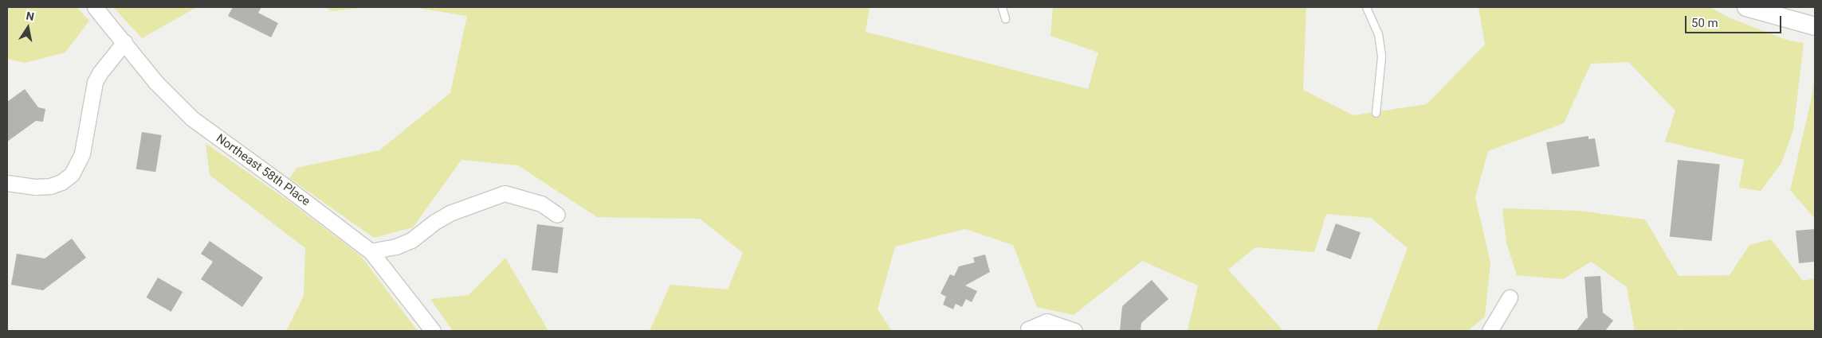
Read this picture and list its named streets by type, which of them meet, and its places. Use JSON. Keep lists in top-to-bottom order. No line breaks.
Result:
{"streets":{"street":["Northeast 58th Place"]},"scale_bar":"50 m","north":"top"}
